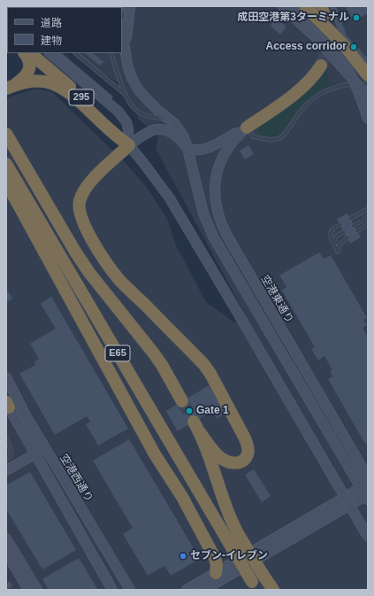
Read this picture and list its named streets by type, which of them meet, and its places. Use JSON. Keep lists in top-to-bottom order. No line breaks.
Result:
{"streets":{"highway":["295","E65"],"street":["空港東通り","空港西通り"]},"places":["成田空港第3ターミナル","Access corridor","Gate 1","セブン-イレブン"],"legend":["道路","建物"]}
